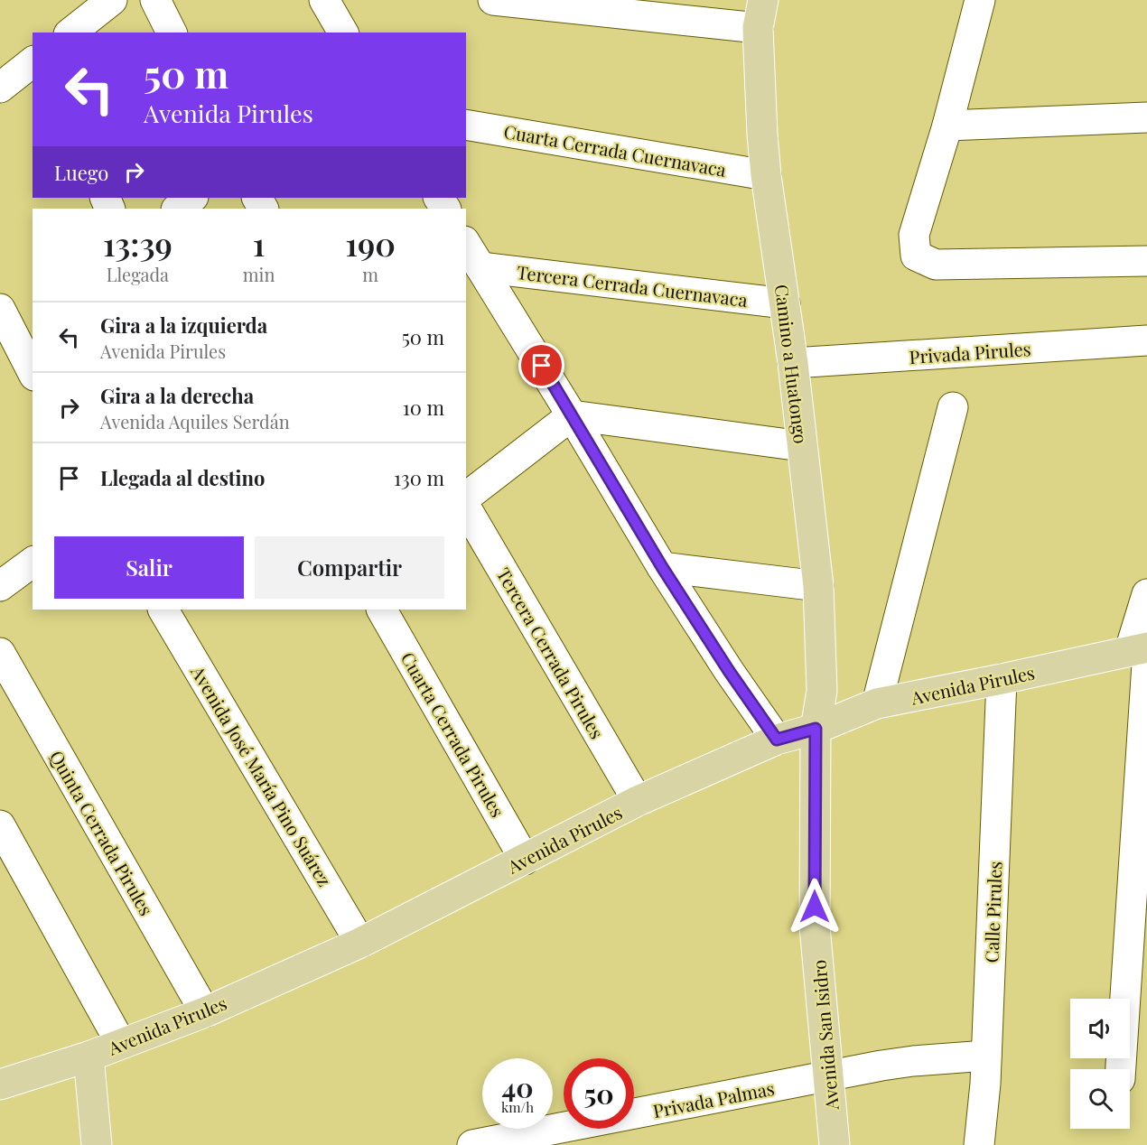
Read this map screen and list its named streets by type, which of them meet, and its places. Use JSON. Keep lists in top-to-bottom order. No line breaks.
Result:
{"streets":{"main road":["Camino a Huatongo","Avenida Pirules","Avenida San Isidro"],"street":["Cuarta Cerrada Cuernavaca","Tercera Cerrada Cuernavaca","Privada Pirules","Tercera Cerrada Pirules","Cuarta Cerrada Pirules","Avenida José María Pino Suárez","Quinta Cerrada Pirules","Calle Pirules","Privada Palmas"]},"crossings":[["Cuarta Cerrada Cuernavaca","Camino a Huatongo"],["Tercera Cerrada Cuernavaca","Camino a Huatongo"],["Privada Pirules","Camino a Huatongo"],["Camino a Huatongo","Avenida Pirules"],["Camino a Huatongo","Avenida San Isidro"],["Tercera Cerrada Pirules","Avenida Pirules"],["Avenida Pirules","Cuarta Cerrada Pirules"],["Avenida Pirules","Avenida José María Pino Suárez"],["Avenida Pirules","Quinta Cerrada Pirules"],["Avenida Pirules","Calle Pirules"],["Avenida Pirules","Avenida San Isidro"],["Calle Pirules","Privada Palmas"],["Avenida San Isidro","Privada Palmas"]],"page":{"turn":["50 m","Avenida Pirules"],"then":"Luego","eta":["13:39","Llegada","1","min","190","m"],"list":[{"name":"Gira a la izquierda","note":"Avenida Pirules","value":"50 m"},{"name":"Gira a la derecha","note":"Avenida Aquiles Serdán","value":"10 m"},{"name":"Llegada al destino","value":"130 m"}],"buttons":["Salir","Compartir"],"speed":"40 km/h","limit":"50"}}
